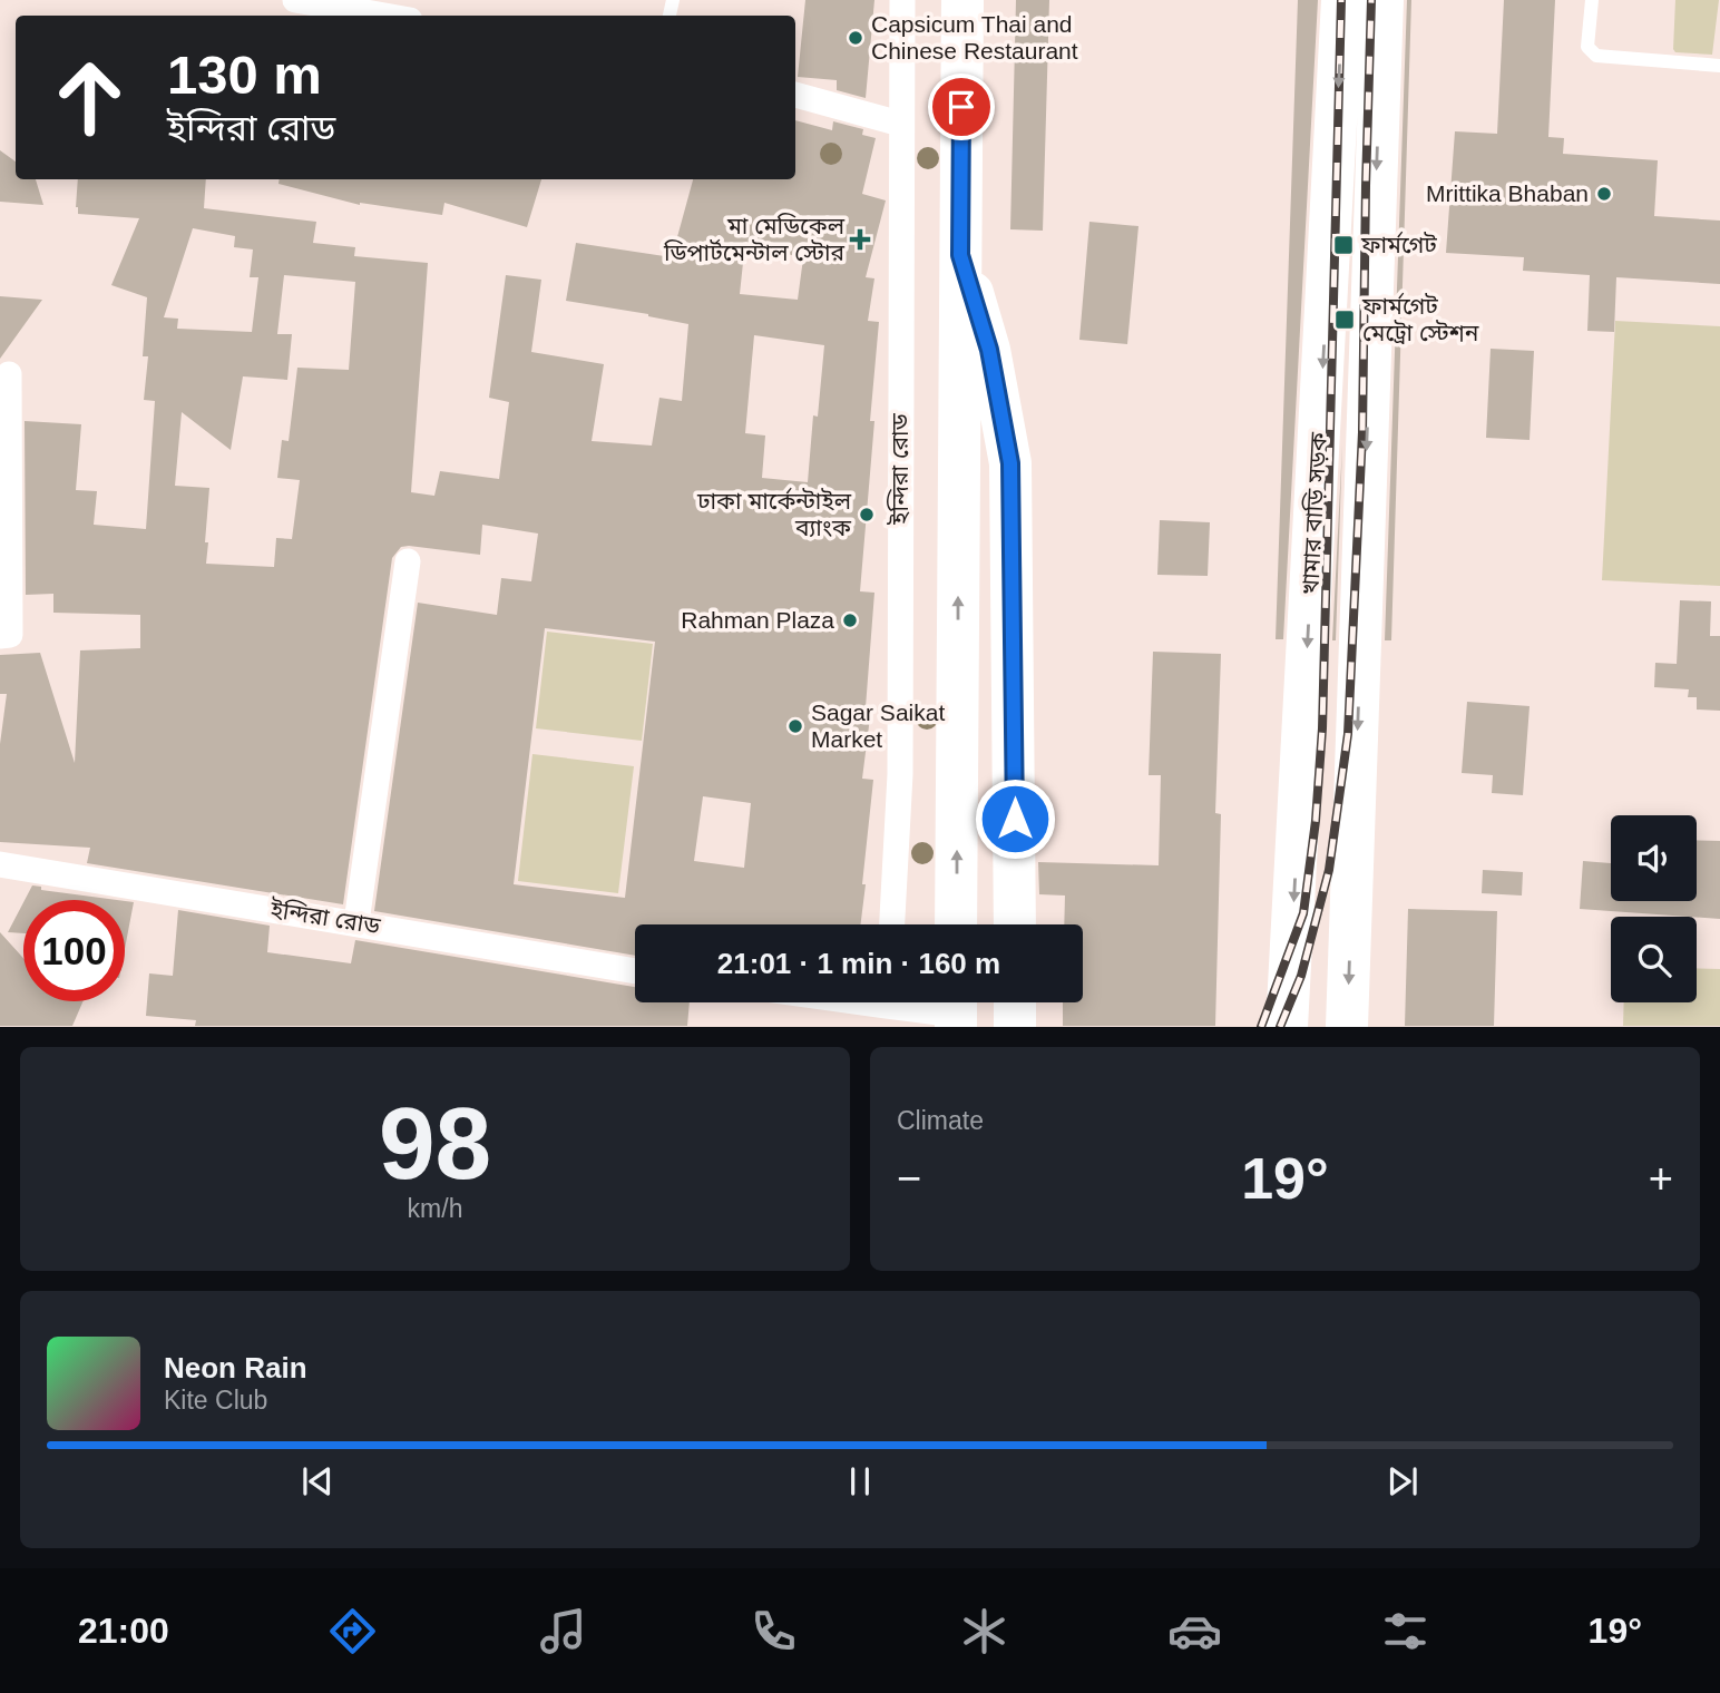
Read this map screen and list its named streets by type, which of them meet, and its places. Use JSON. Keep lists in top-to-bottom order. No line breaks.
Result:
{"streets":{"highway":["খামার বাড়ি সড়ক"],"street":["ইন্দিরা রোড"]},"places":{"other":["Capsicum Thai and Chinese Restaurant","Mrittika Bhaban","ঢাকা মার্কেন্টাইল ব্যাংক","Rahman Plaza","Sagar Saikat Market"],"health":["মা মেডিকেল ডিপার্টমেন্টাল স্টোর"],"transit":["ফার্মগেট","ফার্মগেট মেট্রো স্টেশন"]},"page":{"turn":["130 m","ইন্দিরা রোড"],"limit":"100","trip":"21:01 · 1 min · 160 m","tile":[["98","km/h"],"Climate"],"heat":["−","19°","+"],"song":["Neon Rain","Kite Club"],"tabs":["21:00","19°"]}}
